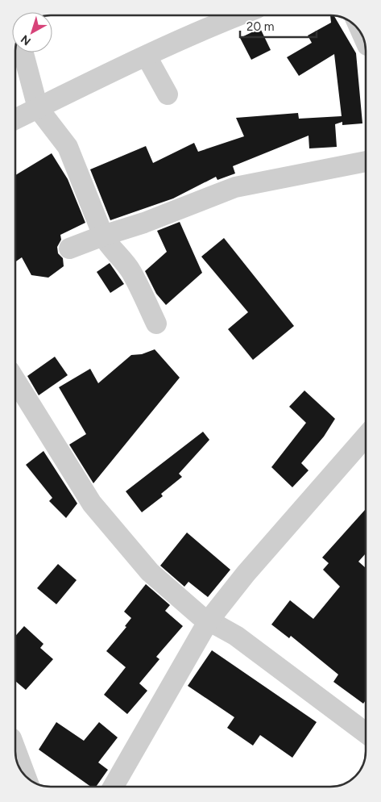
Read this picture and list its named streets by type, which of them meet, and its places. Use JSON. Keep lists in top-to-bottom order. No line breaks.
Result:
{"scale_bar":"20 m","north":"bottom left"}
